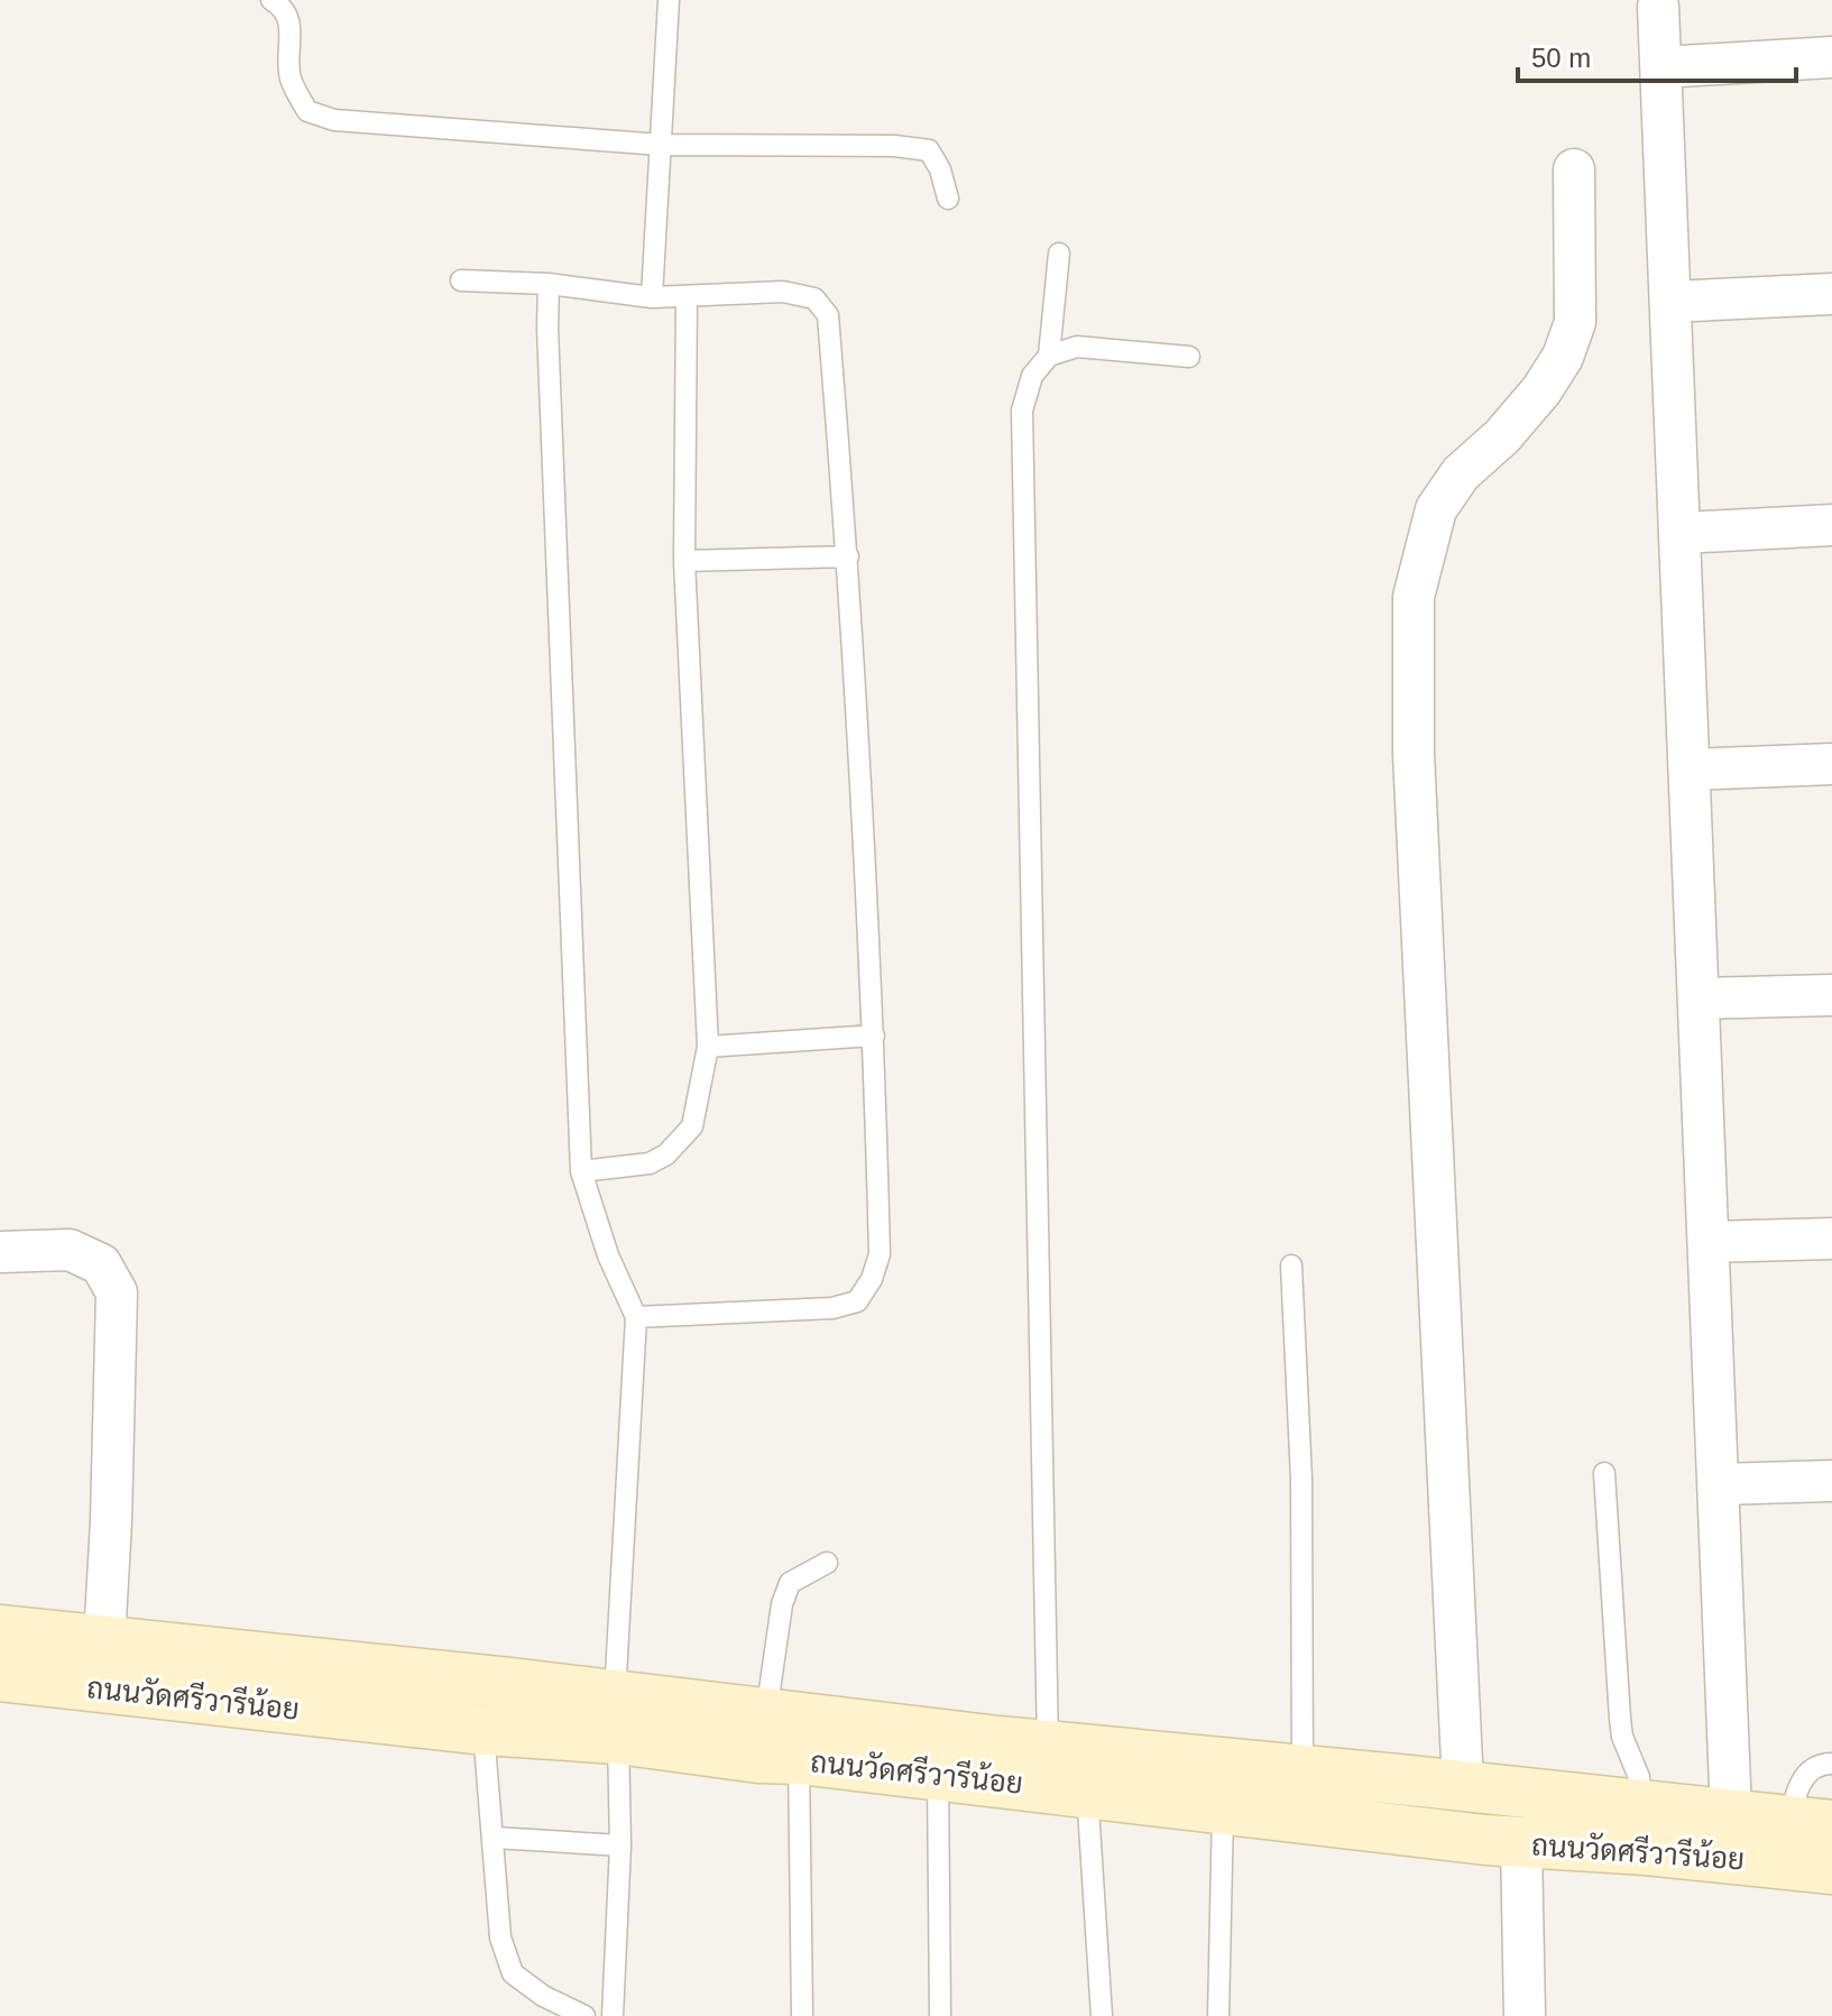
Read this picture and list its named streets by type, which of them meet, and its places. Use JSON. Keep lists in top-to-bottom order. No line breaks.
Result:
{"streets":{"main road":["ถนนวัดศรีวารีน้อย"]},"scale_bar":"50 m"}
